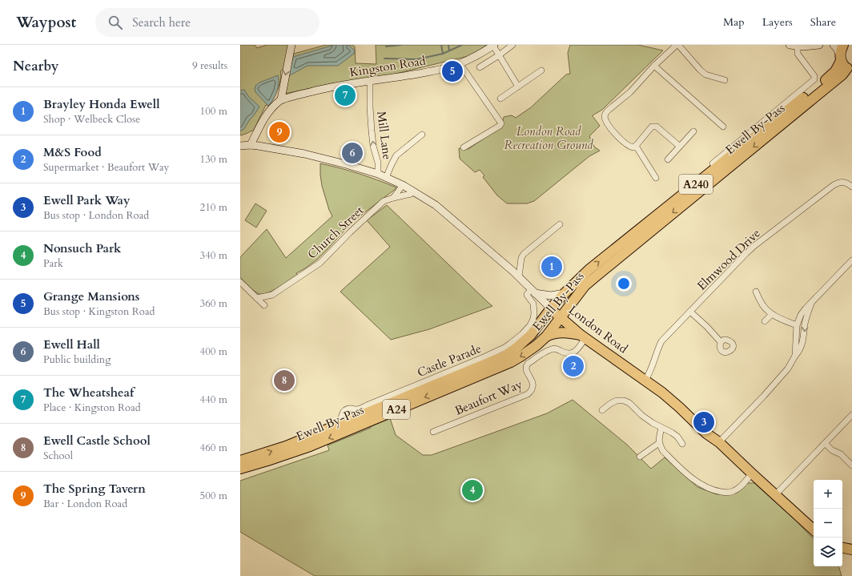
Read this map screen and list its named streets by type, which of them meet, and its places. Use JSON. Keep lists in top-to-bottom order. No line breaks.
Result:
{"streets":{"highway":["Ewell By-Pass","A240","London Road","A24"],"main road":["Kingston Road"],"street":["Mill Lane","Church Street","Elmwood Drive","Castle Parade","Beaufort Way"]},"crossings":[["Kingston Road","Mill Lane"],["Ewell By-Pass","London Road"],["Ewell By-Pass","Castle Parade"],["Mill Lane","London Road"],["Church Street","London Road"],["Elmwood Drive","London Road"],["London Road","Castle Parade"],["London Road","Beaufort Way"]],"one_way":["Mill Lane"],"parks":["London Road Recreation Ground"],"page":{"header":"Waypost","search":"Search here","nav":["Map","Layers","Share"],"heading":["Nearby","9 results"],"pins":["5","7","9","6","1","2","8","3","4"],"list":[{"mark":"1","name":"Brayley Honda Ewell","note":"Shop · Welbeck Close","value":"100 m"},{"mark":"2","name":"M&S Food","note":"Supermarket · Beaufort Way","value":"130 m"},{"mark":"3","name":"Ewell Park Way","note":"Bus stop · London Road","value":"210 m"},{"mark":"4","name":"Nonsuch Park","note":"Park","value":"340 m"},{"mark":"5","name":"Grange Mansions","note":"Bus stop · Kingston Road","value":"360 m"},{"mark":"6","name":"Ewell Hall","note":"Public building","value":"400 m"},{"mark":"7","name":"The Wheatsheaf","note":"Place · Kingston Road","value":"440 m"},{"mark":"8","name":"Ewell Castle School","note":"School","value":"460 m"},{"mark":"9","name":"The Spring Tavern","note":"Bar · London Road","value":"500 m"}],"map_buttons":["+","−"]}}
